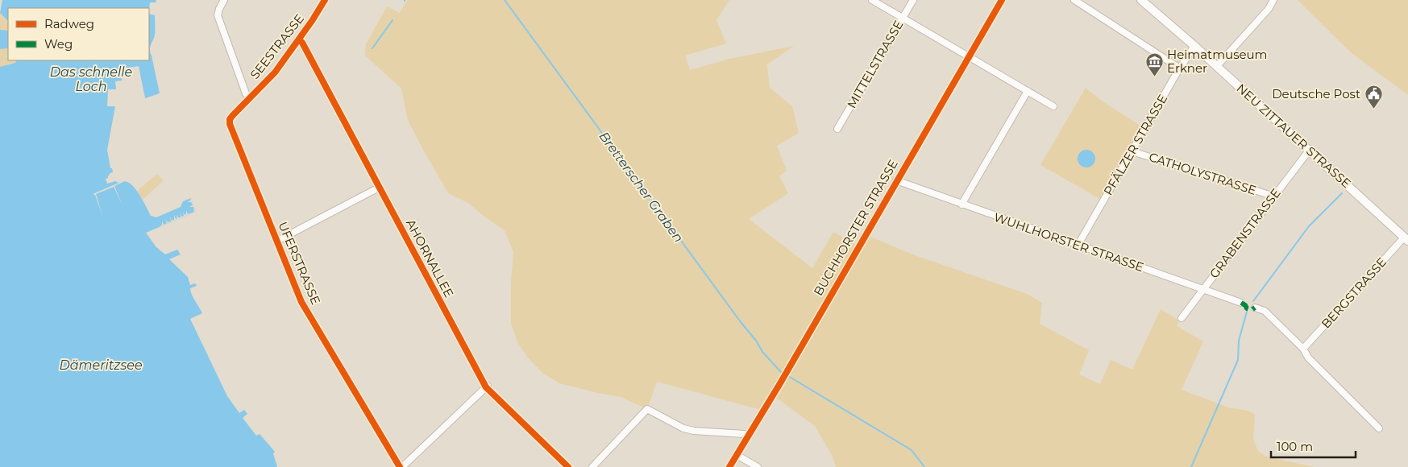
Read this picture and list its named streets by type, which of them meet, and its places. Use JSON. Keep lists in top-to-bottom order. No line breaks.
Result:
{"streets":{"main road":["NEU ZITTAUER STRASSE"],"street":["SEESTRASSE","MITTELSTRASSE","PFÄLZER STRASSE","CATHOLYSTRASSE","BUCHHORSTER STRASSE","GRABENSTRASSE","WUHLHORSTER STRASSE","AHORNALLEE","UFERSTRASSE","BERGSTRASSE"]},"crossings":[["SEESTRASSE","AHORNALLEE"],["SEESTRASSE","UFERSTRASSE"],["NEU ZITTAUER STRASSE","PFÄLZER STRASSE"],["NEU ZITTAUER STRASSE","GRABENSTRASSE"],["NEU ZITTAUER STRASSE","BERGSTRASSE"],["PFÄLZER STRASSE","CATHOLYSTRASSE"],["PFÄLZER STRASSE","WUHLHORSTER STRASSE"],["CATHOLYSTRASSE","GRABENSTRASSE"],["BUCHHORSTER STRASSE","WUHLHORSTER STRASSE"],["GRABENSTRASSE","WUHLHORSTER STRASSE"]],"water":["Das schnelle Loch","Bretterscher Graben","Dämeritzsee"],"places":{"museum":["Heimatmuseum Erkner"],"public building":["Deutsche Post"]},"legend":["Radweg","Weg"],"scale_bar":"100 m"}
